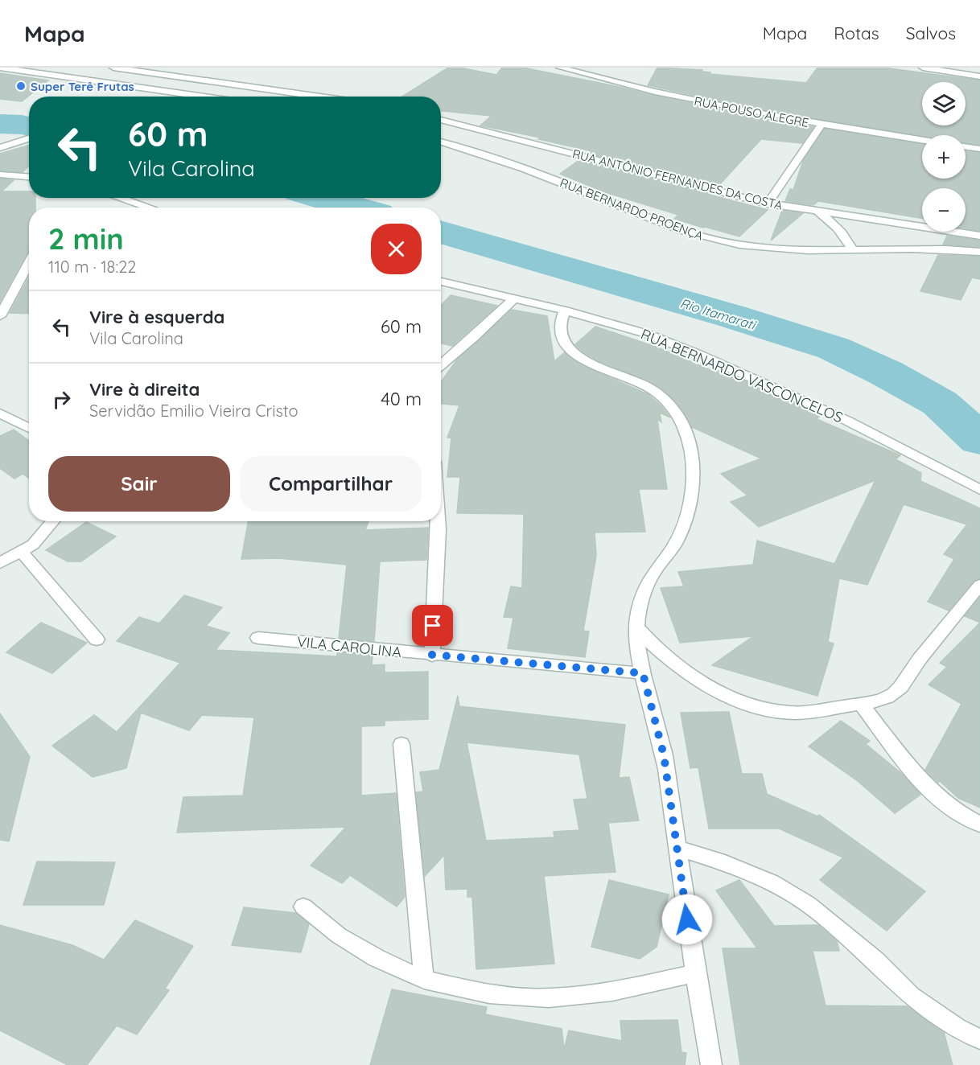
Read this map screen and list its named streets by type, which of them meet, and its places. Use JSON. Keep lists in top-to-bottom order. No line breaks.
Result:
{"streets":{"street":["RUA POUSO ALEGRE","RUA ANTÔNIO FERNANDES DA COSTA","RUA BERNARDO PROENÇA","RUA BERNARDO VASCONCELOS","VILA CAROLINA"]},"water":["Rio Itamarati"],"places":["Super Terê Frutas"],"page":{"header":"Mapa","nav":["Mapa","Rotas","Salvos"],"map_buttons":["+","−"],"turn":["60 m","Vila Carolina"],"heading":["2 min","110 m · 18:22"],"list":[{"name":"Vire à esquerda","note":"Vila Carolina","value":"60 m"},{"name":"Vire à direita","note":"Servidão Emilio Vieira Cristo","value":"40 m"}],"buttons":["Sair","Compartilhar"]}}
